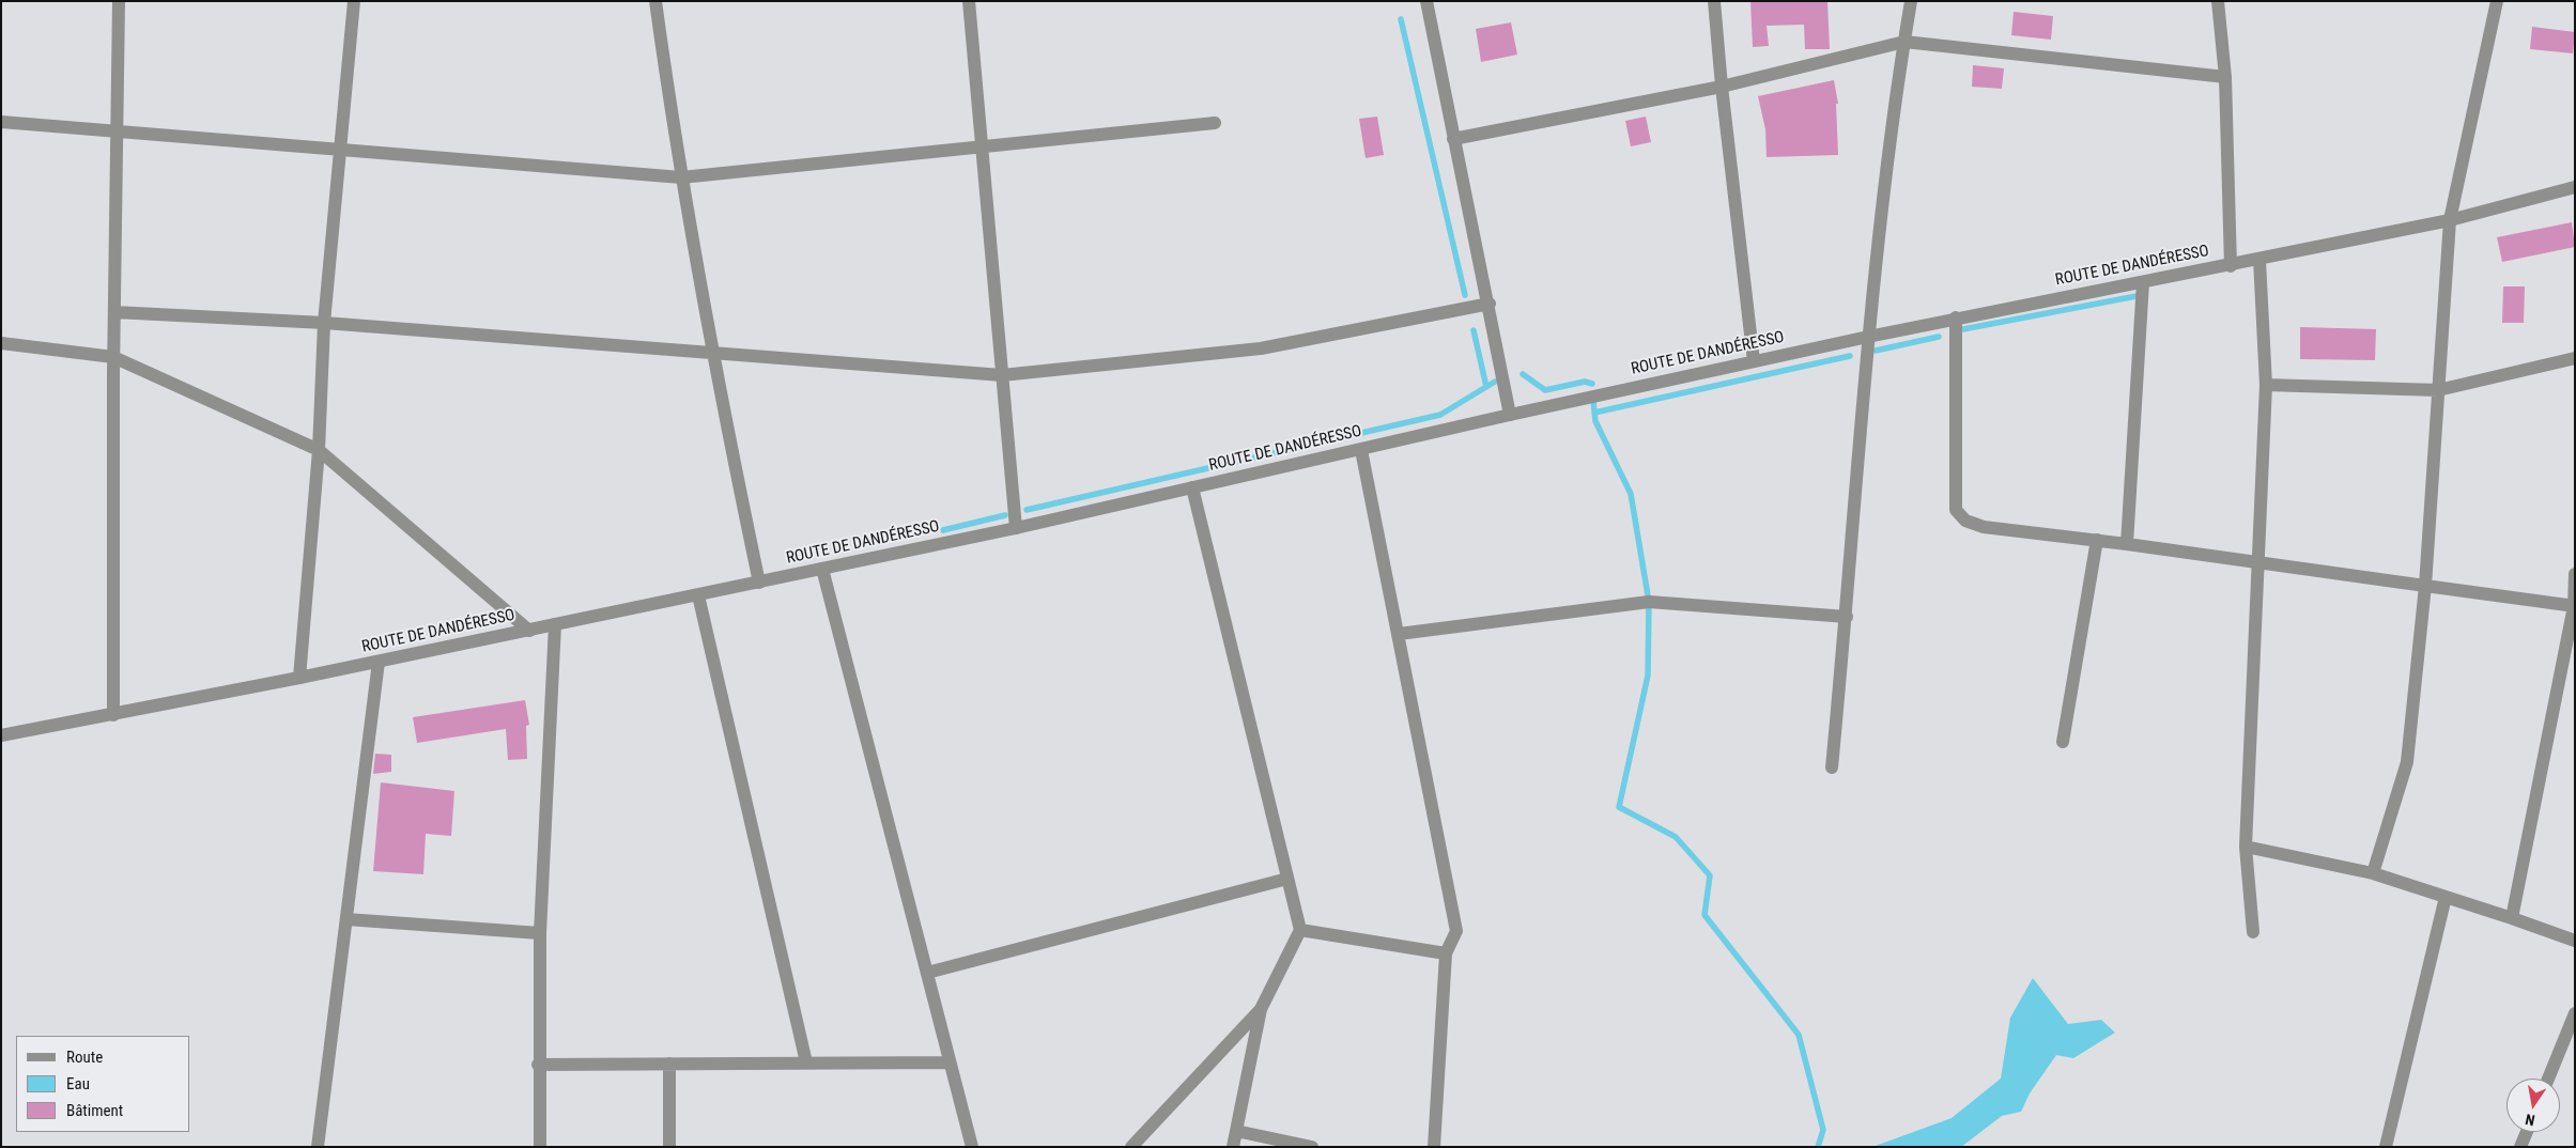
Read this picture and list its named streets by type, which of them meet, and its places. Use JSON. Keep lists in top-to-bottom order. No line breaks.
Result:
{"streets":{"street":["ROUTE DE DANDÉRESSO"]},"legend":["Route","Eau","Bâtiment"],"north":"bottom"}
